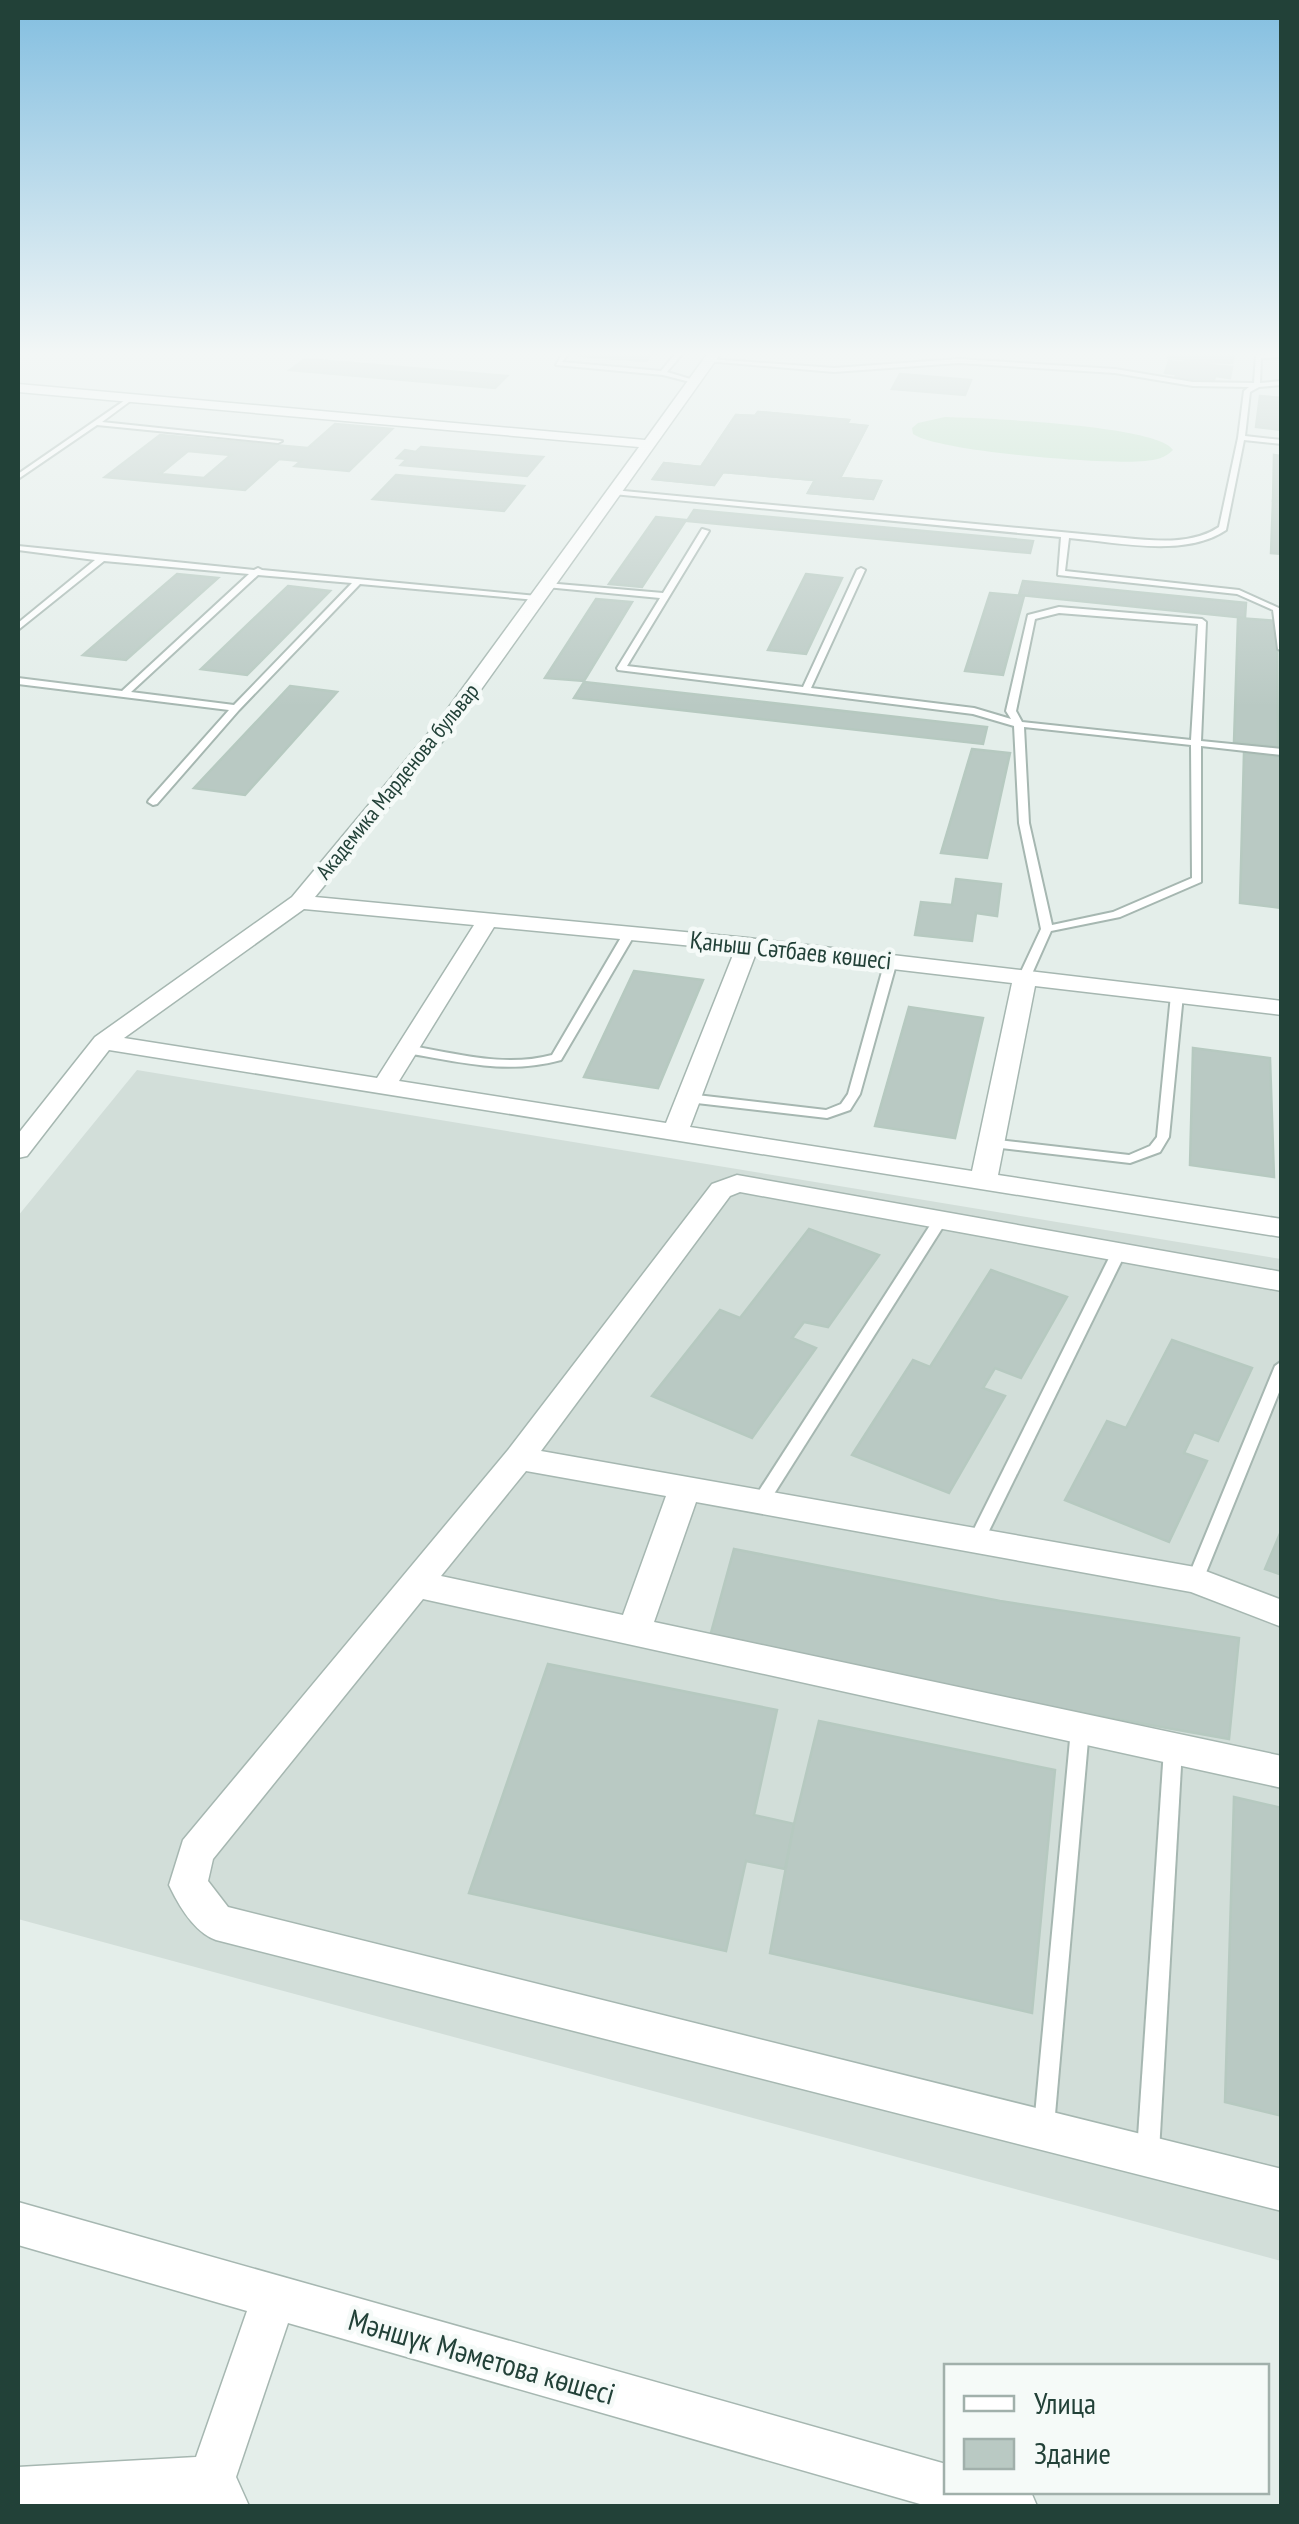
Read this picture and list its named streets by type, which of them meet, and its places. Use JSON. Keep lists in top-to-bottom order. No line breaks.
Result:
{"streets":{"street":["Академика Марденова бульвар","Қаныш Сәтбаев көшесі","Мәншүк Мәметова көшесі"]},"crossings":[["Академика Марденова бульвар","Қаныш Сәтбаев көшесі"]],"legend":["Улица","Здание"]}
